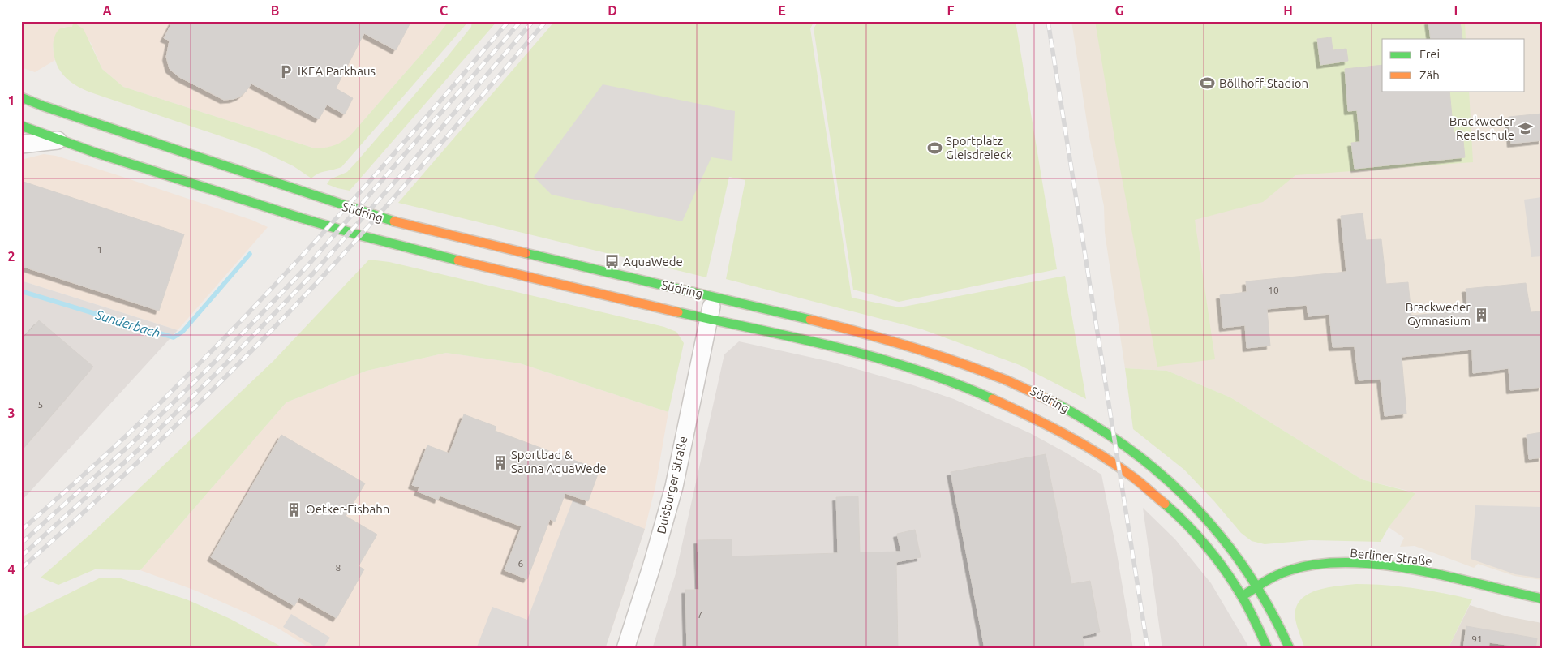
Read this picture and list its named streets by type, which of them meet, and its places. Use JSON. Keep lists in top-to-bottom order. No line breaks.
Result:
{"streets":{"main road":["Südring","Berliner Straße"],"street":["Duisburger Straße"]},"crossings":[["Südring","Duisburger Straße"],["Südring","Berliner Straße"]],"water":["Sunderbach"],"places":{"parking":["IKEA Parkhaus"],"sports":["Böllhoff-Stadion","Sportplatz Gleisdreieck"],"school or university":["Brackweder Realschule"],"bus stop":["AquaWede"],"building":["Brackweder Gymnasium","Sportbad & Sauna AquaWede","Oetker-Eisbahn"]},"house_numbers":["1","10","5","6","8","7","91"],"legend":["Frei","Zäh"],"grid":{"columns":["A","B","C","D","E","F","G","H","I"],"rows":["1","2","3","4"]}}
